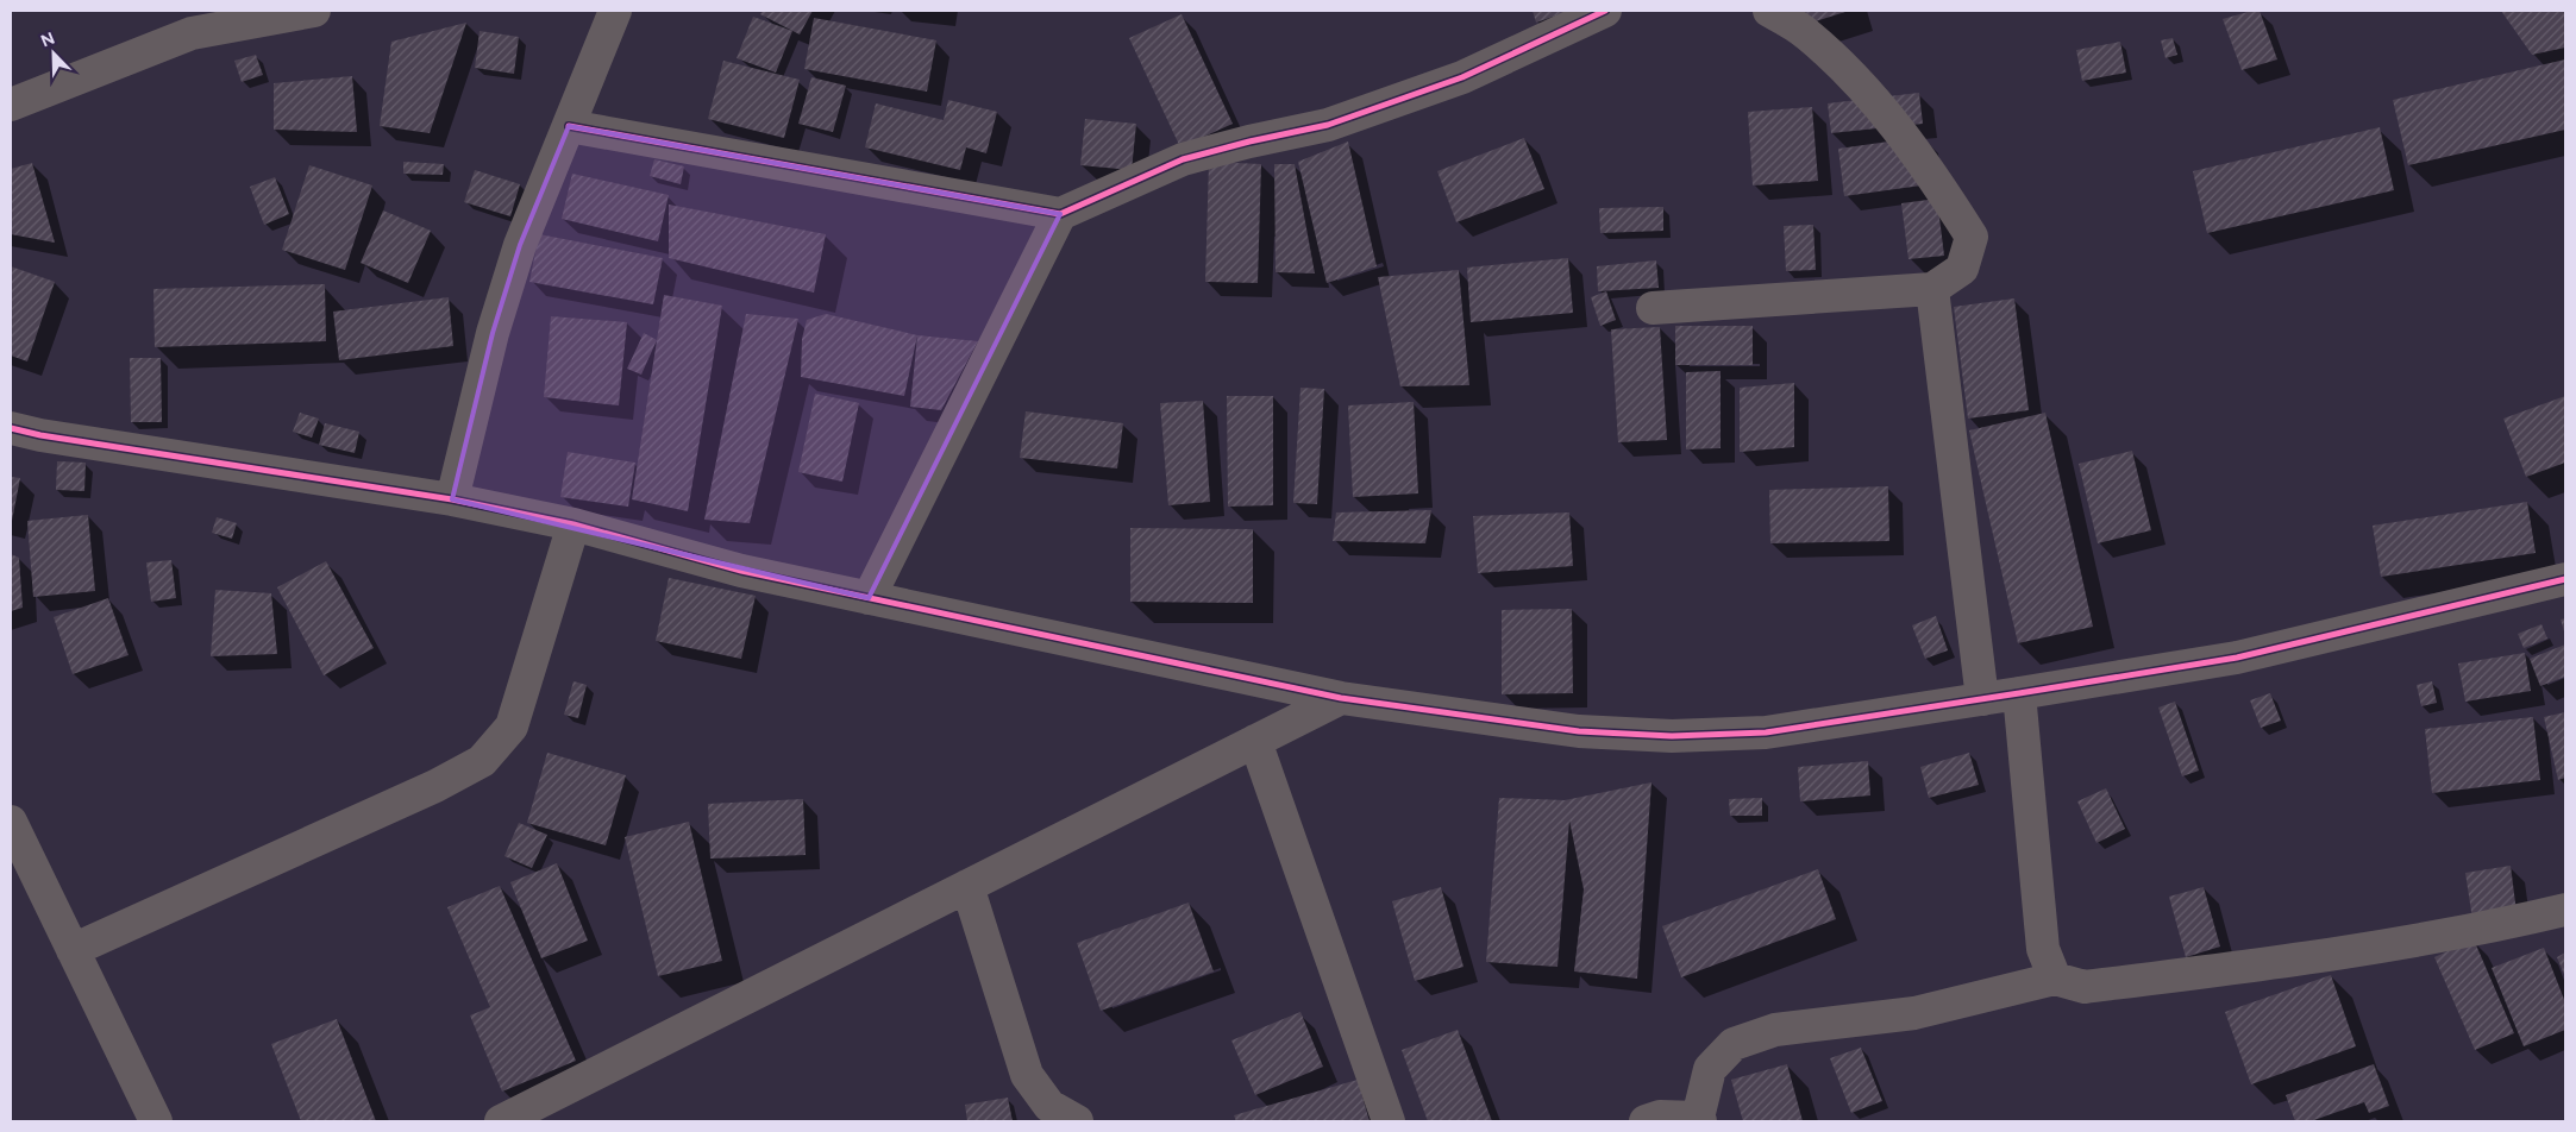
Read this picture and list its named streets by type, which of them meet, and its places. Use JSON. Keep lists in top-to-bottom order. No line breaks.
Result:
{"north":"top left"}
